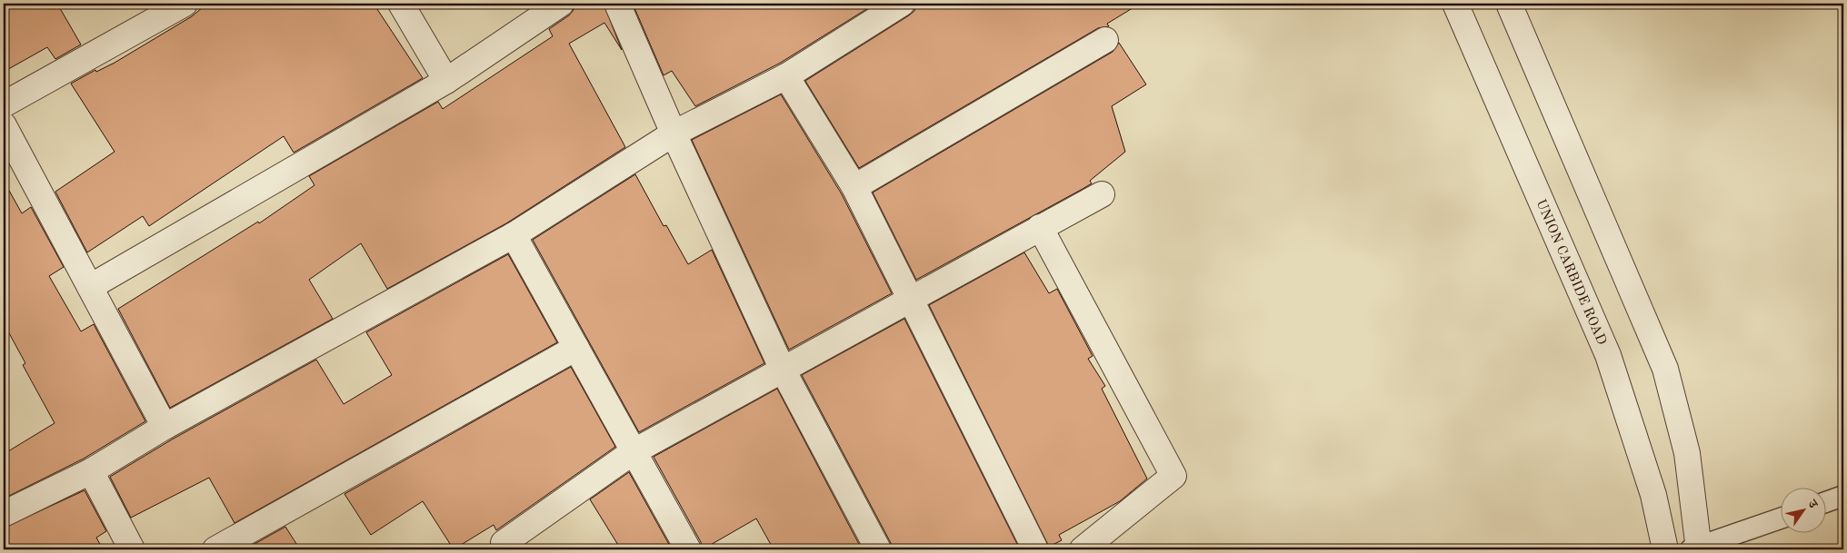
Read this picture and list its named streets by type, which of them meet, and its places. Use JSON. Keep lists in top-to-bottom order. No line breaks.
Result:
{"streets":{"street":["UNION CARBIDE ROAD"]},"north":"top right"}
